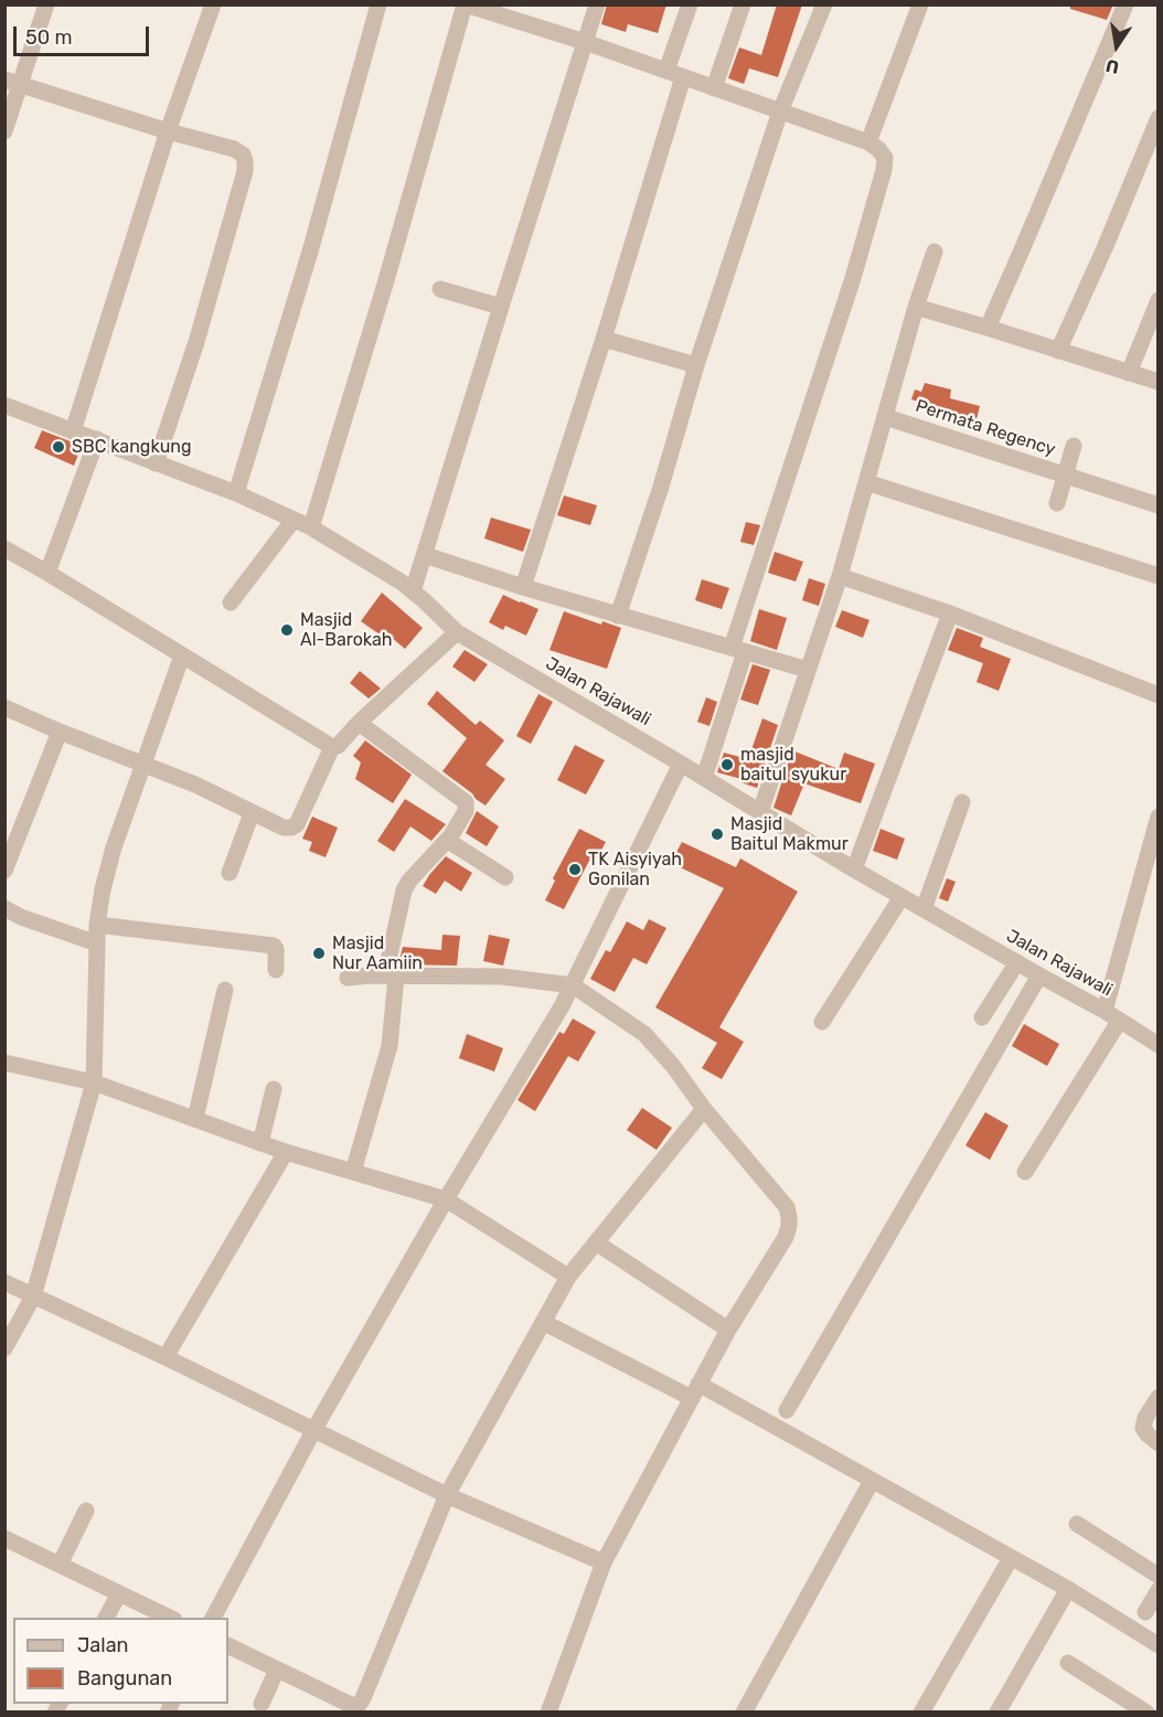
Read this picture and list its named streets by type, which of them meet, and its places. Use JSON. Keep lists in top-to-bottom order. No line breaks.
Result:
{"streets":{"street":["Permata Regency","Jalan Rajawali"]},"places":["SBC kangkung","Masjid Al-Barokah","masjid baitul syukur","Masjid Baitul Makmur","TK Aisyiyah Gonilan","Masjid Nur Aamiin"],"legend":["Jalan","Bangunan"],"scale_bar":"50 m","north":"bottom"}
